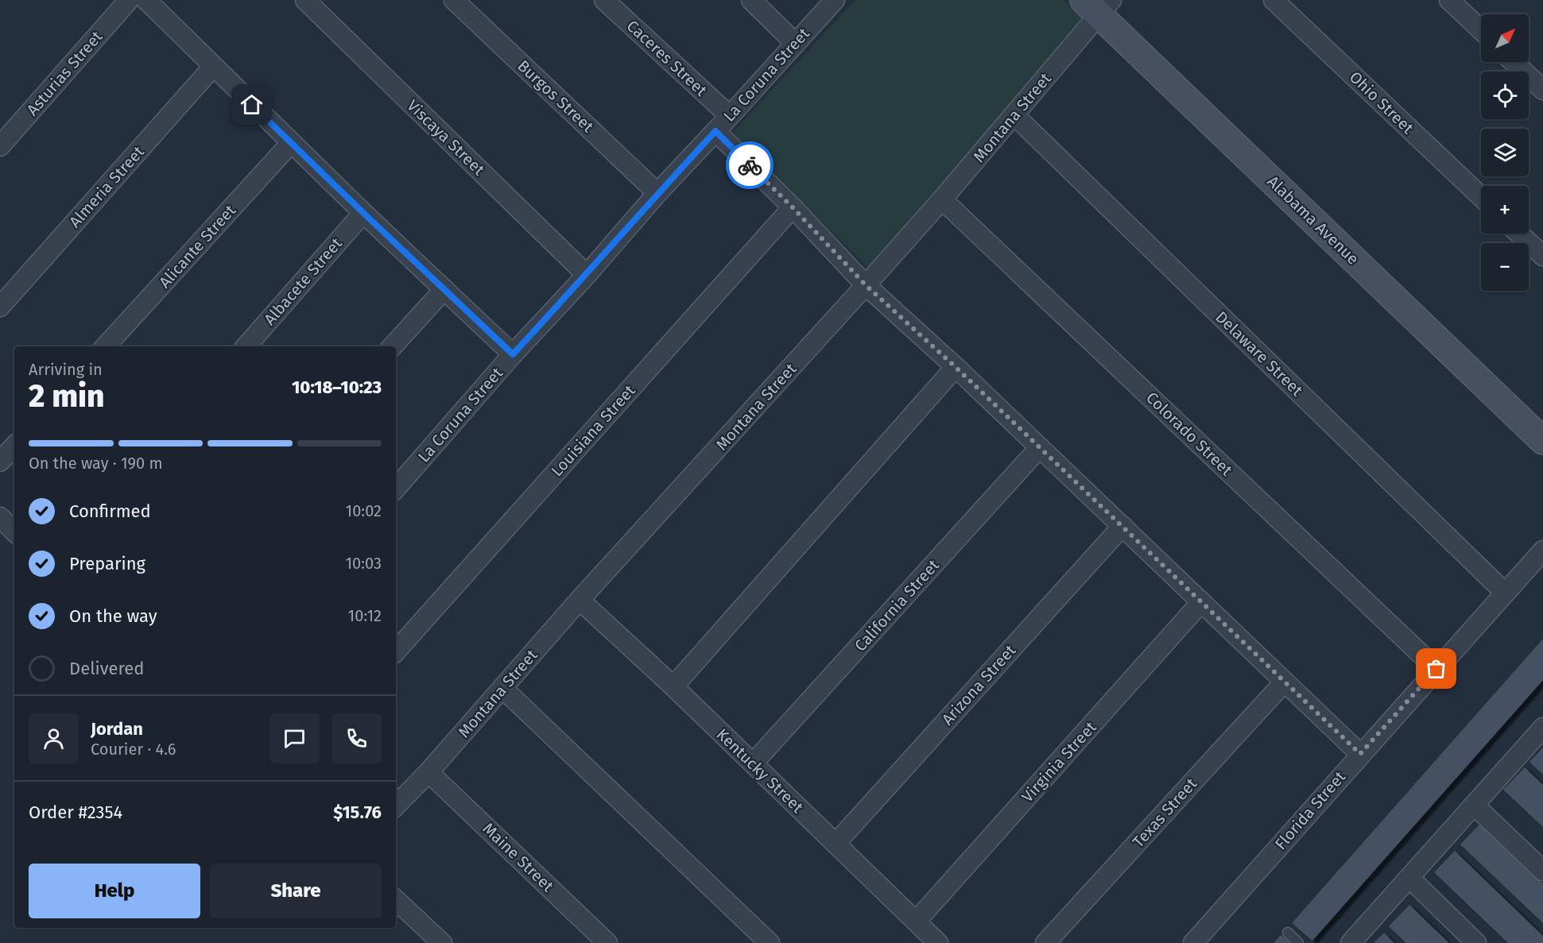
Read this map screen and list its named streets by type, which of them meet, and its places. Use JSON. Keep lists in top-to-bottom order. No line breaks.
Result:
{"streets":{"street":["Caceres Street","Asturias Street","La Coruna Street","Burgos Street","Ohio Street","Montana Street","Viscaya Street","Almeria Street","Alabama Avenue","Alicante Street","Albacete Street","Delaware Street","Louisiana Street","Colorado Street","California Street","Arizona Street","Virginia Street","Kentucky Street","Florida Street","Texas Street","Maine Street"]},"crossings":[["Caceres Street","La Coruna Street"],["La Coruna Street","Burgos Street"],["La Coruna Street","Viscaya Street"],["Montana Street","Alabama Avenue"],["Montana Street","Delaware Street"],["Montana Street","Colorado Street"],["Montana Street","Kentucky Street"],["Montana Street","Maine Street"],["Delaware Street","Florida Street"],["Colorado Street","Florida Street"],["California Street","Kentucky Street"],["Arizona Street","Kentucky Street"],["Virginia Street","Kentucky Street"]],"north":"top right","page":{"map_buttons":["+","−"],"heading":["2 min","Arriving in","10:18–10:23"],"panel":["Jordan","Courier · 4.6","Order #2354","$15.76"],"bar":"On the way · 190 m","list":[["Confirmed","10:02"],["Preparing","10:03"],["On the way","10:12"],"Delivered"],"buttons":["Help","Share"]}}
